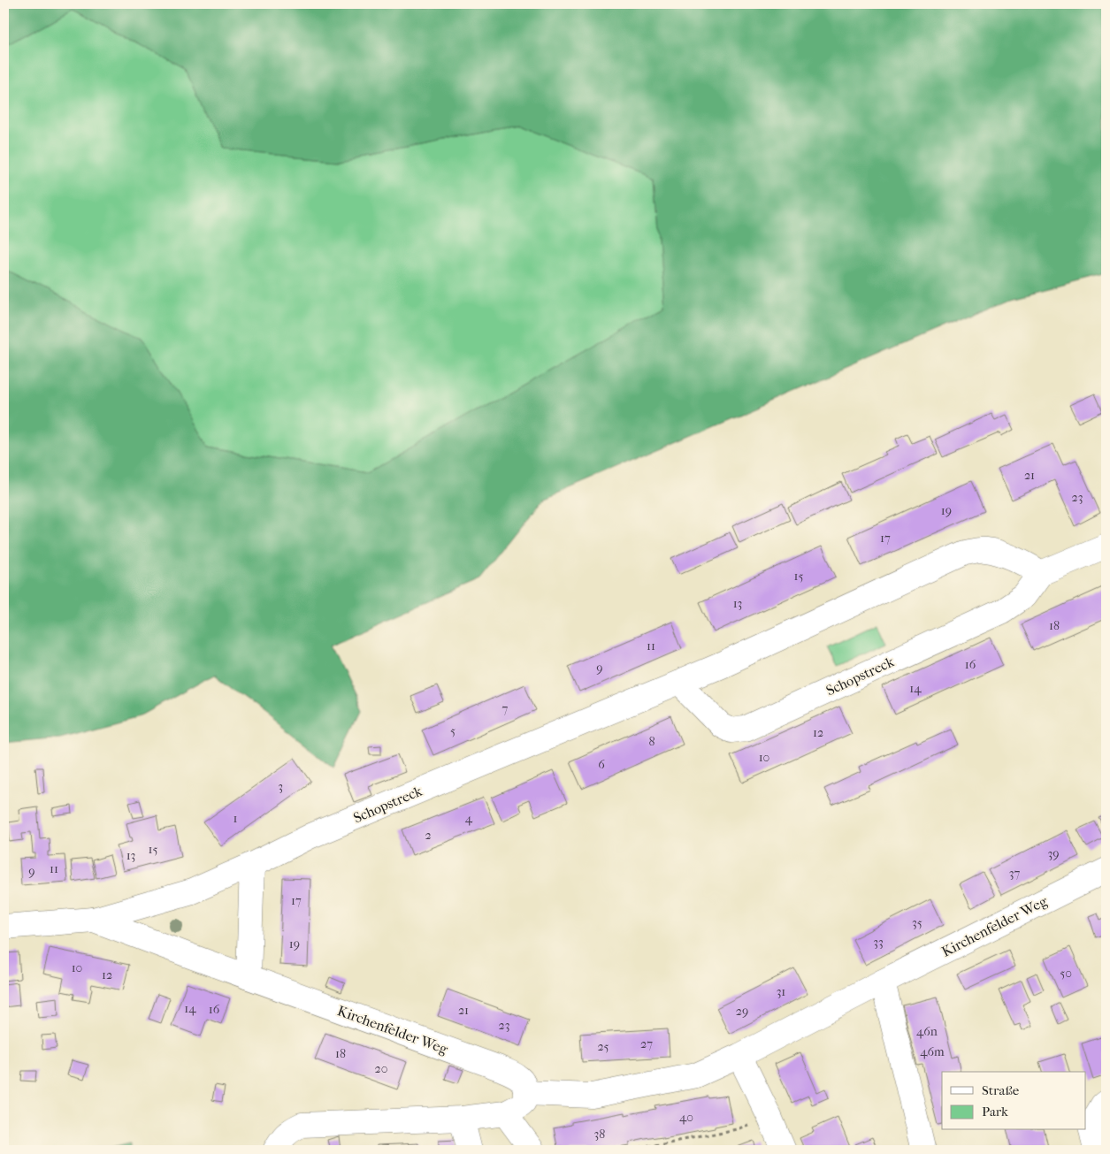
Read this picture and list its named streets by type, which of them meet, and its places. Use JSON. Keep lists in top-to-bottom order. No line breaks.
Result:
{"streets":{"street":["Schopstreck","Kirchenfelder Weg"]},"crossings":[["Schopstreck","Kirchenfelder Weg"]],"house_numbers":["21","23","19","17","15","13","18","11","16","9","14","7","5","12","8","10","6","3","1","4","2","15","39","13","11","9","37","17","35","33","19","10","50","12","31","14","16","21","29","23","46n","27","25","46m","18","20","40","38"],"legend":["Straße","Park"]}
